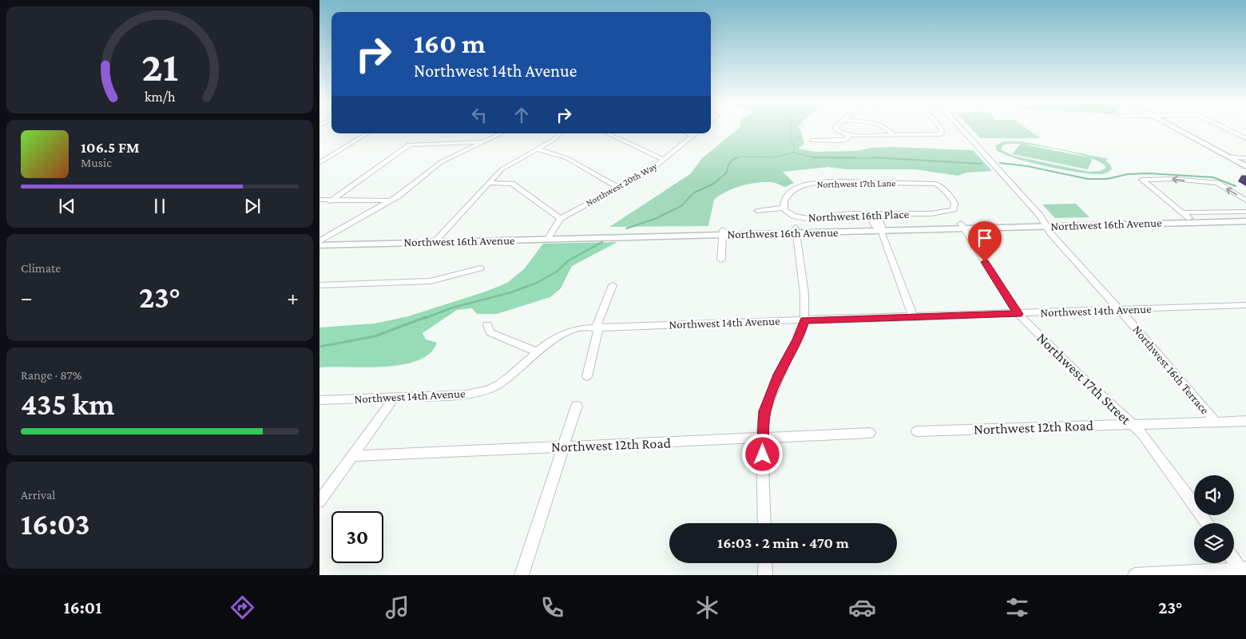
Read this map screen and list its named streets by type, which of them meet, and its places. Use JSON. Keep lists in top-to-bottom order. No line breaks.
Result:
{"streets":{"main road":["Northwest 16th Avenue"],"street":["Northwest 17th Lane","Northwest 20th Way","Northwest 16th Place","Northwest 14th Avenue","Northwest 16th Terrace","Northwest 17th Street","Northwest 12th Road"]},"crossings":[["Northwest 17th Lane","Northwest 16th Place"],["Northwest 20th Way","Northwest 16th Avenue"],["Northwest 16th Avenue","Northwest 16th Terrace"],["Northwest 16th Avenue","Northwest 17th Street"],["Northwest 14th Avenue","Northwest 16th Terrace"],["Northwest 14th Avenue","Northwest 17th Street"],["Northwest 16th Terrace","Northwest 12th Road"],["Northwest 17th Street","Northwest 12th Road"]],"page":{"turn":["160 m","Northwest 14th Avenue"],"song":["106.5 FM","Music"],"tile":["Climate",["Range · 87%","435 km"],["Arrival","16:03"]],"heat":["−","23°","+"],"limit":"30","trip":"16:03 · 2 min · 470 m","tabs":["16:01","23°"],"gauge":["21","km/h"]}}
